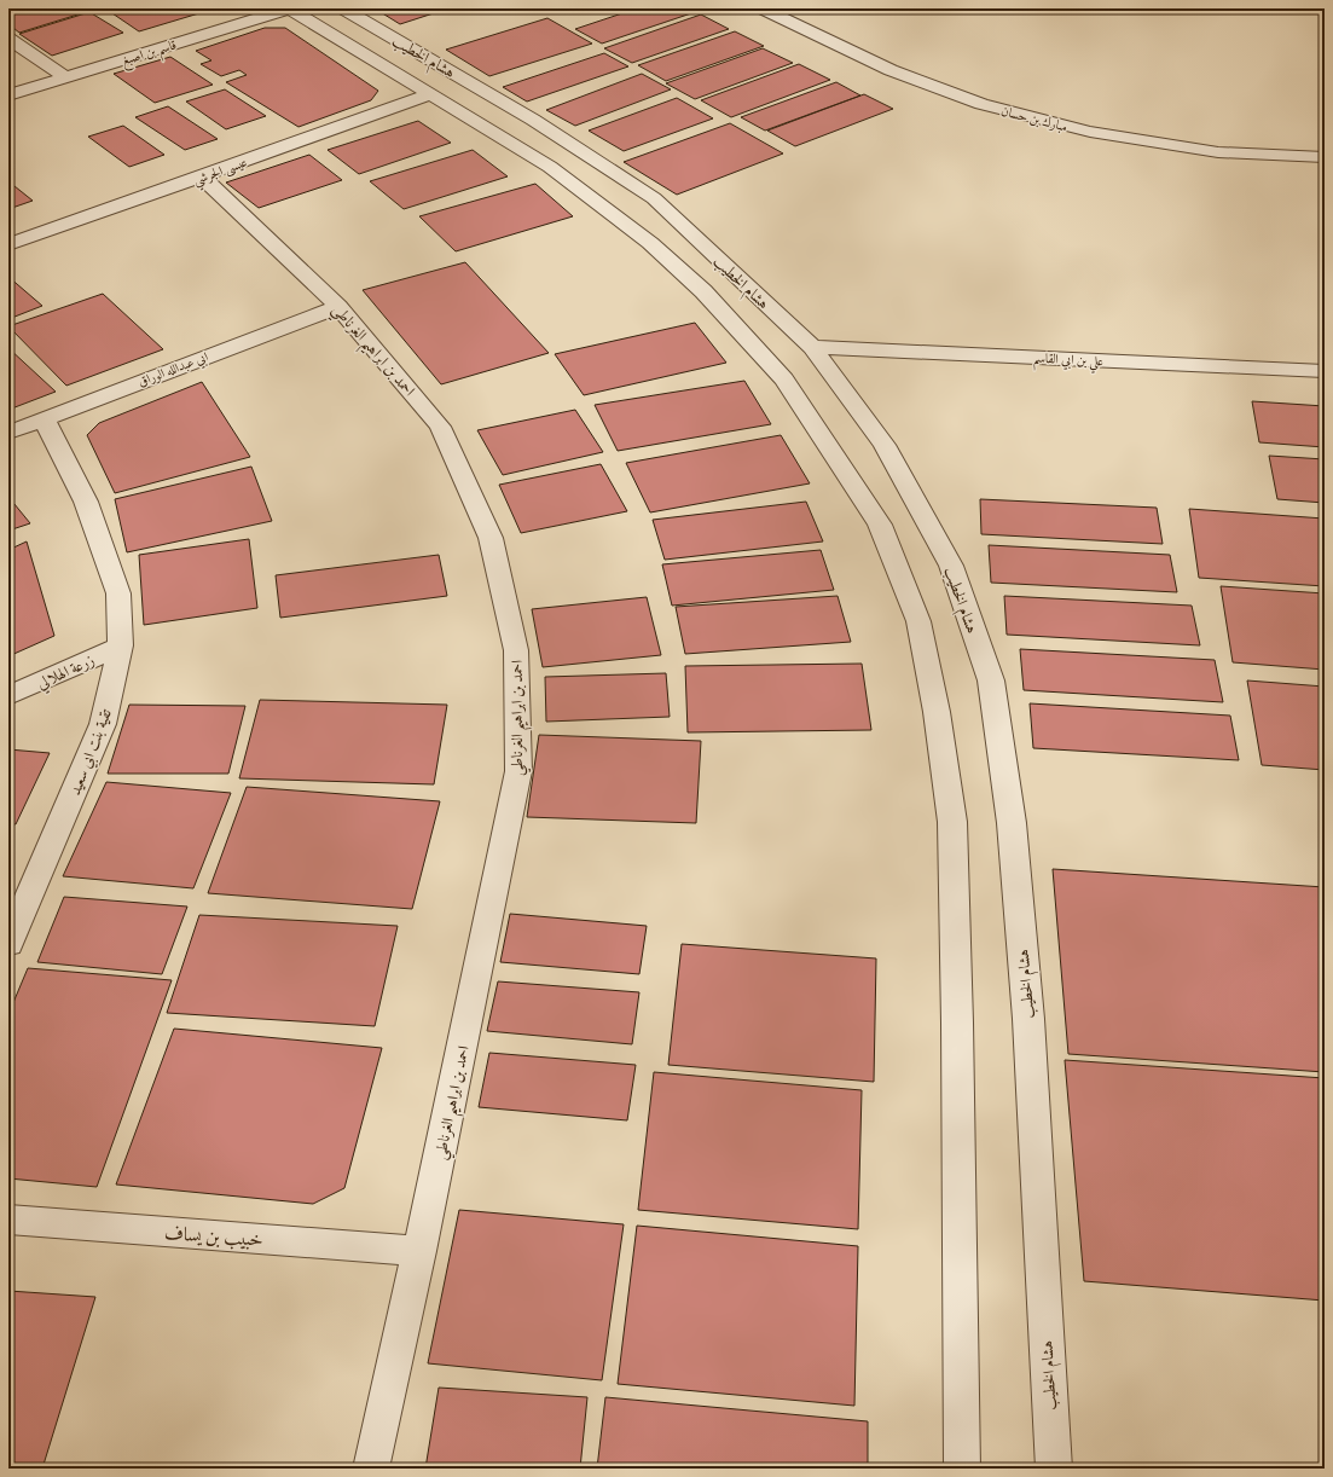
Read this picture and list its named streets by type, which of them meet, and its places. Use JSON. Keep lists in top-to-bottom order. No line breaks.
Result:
{"streets":{"street":["قاسم بن اصبغ","هشام الخطيب","مبارك بن حسان","عيسى الجرشي","احمد بن ابراهيم الغرناطي","علي بن ابي القاسم","ابي عبدالله الوراق","زرعة الهلالي","تقية بنت ابي سعيد","خبيب بن يساف"]},"crossings":[["قاسم بن اصبغ","هشام الخطيب"],["هشام الخطيب","عيسى الجرشي"],["هشام الخطيب","علي بن ابي القاسم"],["عيسى الجرشي","احمد بن ابراهيم الغرناطي"],["احمد بن ابراهيم الغرناطي","ابي عبدالله الوراق"],["احمد بن ابراهيم الغرناطي","خبيب بن يساف"],["ابي عبدالله الوراق","تقية بنت ابي سعيد"],["زرعة الهلالي","تقية بنت ابي سعيد"]]}
